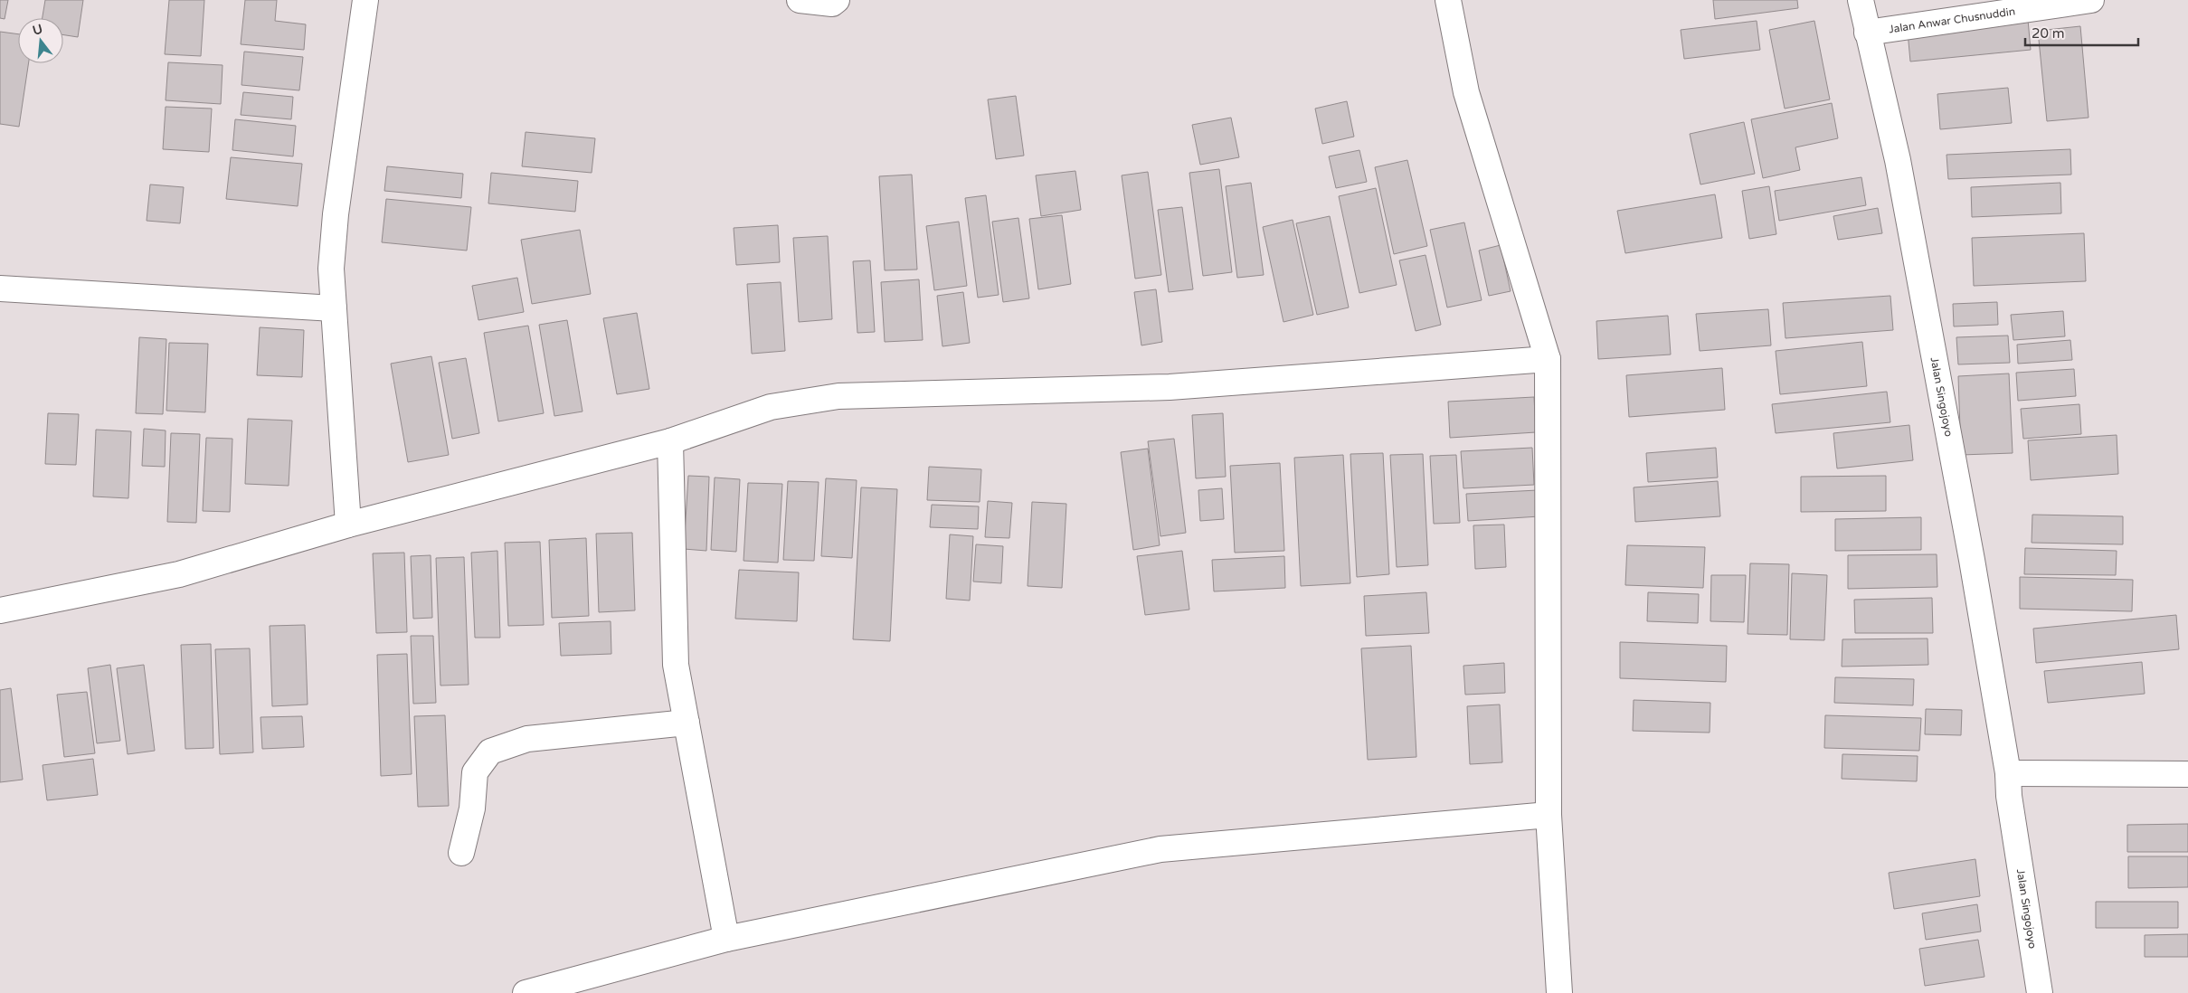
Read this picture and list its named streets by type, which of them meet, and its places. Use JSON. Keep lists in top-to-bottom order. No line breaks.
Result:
{"streets":{"street":["Jalan Anwar Chusnuddin","Jalan Singojoyo"]},"crossings":[["Jalan Anwar Chusnuddin","Jalan Singojoyo"]],"scale_bar":"20 m","north":"top"}
